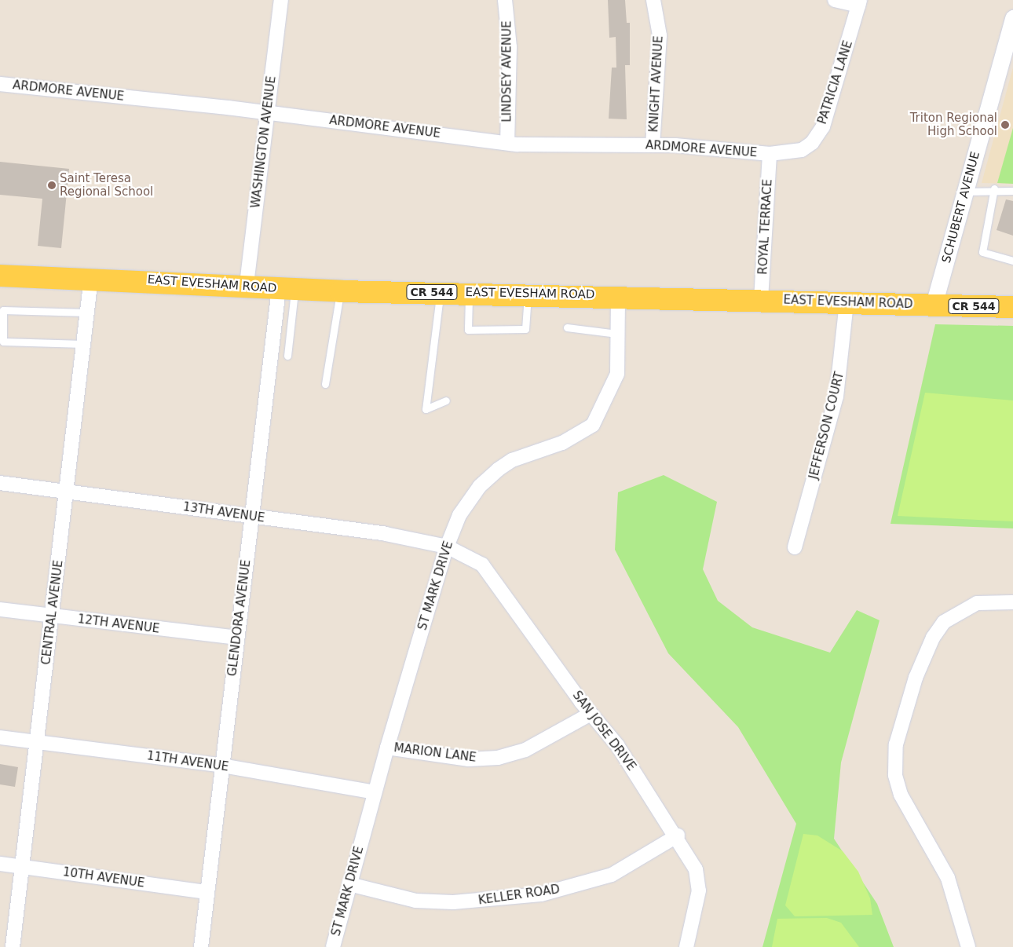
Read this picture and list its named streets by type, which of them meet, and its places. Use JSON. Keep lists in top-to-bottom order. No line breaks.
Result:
{"streets":{"main road":["EAST EVESHAM ROAD","CR 544"],"street":["LINDSEY AVENUE","PATRICIA LANE","KNIGHT AVENUE","ARDMORE AVENUE","WASHINGTON AVENUE","SCHUBERT AVENUE","ROYAL TERRACE","JEFFERSON COURT","13TH AVENUE","ST MARK DRIVE","CENTRAL AVENUE","GLENDORA AVENUE","12TH AVENUE","SAN JOSE DRIVE","MARION LANE","11TH AVENUE","10TH AVENUE","KELLER ROAD"]},"crossings":[["LINDSEY AVENUE","ARDMORE AVENUE"],["PATRICIA LANE","ARDMORE AVENUE"],["PATRICIA LANE","ROYAL TERRACE"],["KNIGHT AVENUE","ARDMORE AVENUE"],["ARDMORE AVENUE","WASHINGTON AVENUE"],["ARDMORE AVENUE","ROYAL TERRACE"],["WASHINGTON AVENUE","EAST EVESHAM ROAD"],["SCHUBERT AVENUE","EAST EVESHAM ROAD"],["ROYAL TERRACE","EAST EVESHAM ROAD"],["EAST EVESHAM ROAD","JEFFERSON COURT"],["EAST EVESHAM ROAD","ST MARK DRIVE"],["EAST EVESHAM ROAD","CENTRAL AVENUE"],["EAST EVESHAM ROAD","GLENDORA AVENUE"],["13TH AVENUE","ST MARK DRIVE"],["13TH AVENUE","CENTRAL AVENUE"],["13TH AVENUE","GLENDORA AVENUE"],["13TH AVENUE","SAN JOSE DRIVE"],["ST MARK DRIVE","SAN JOSE DRIVE"],["ST MARK DRIVE","MARION LANE"],["ST MARK DRIVE","11TH AVENUE"],["ST MARK DRIVE","KELLER ROAD"],["CENTRAL AVENUE","12TH AVENUE"],["CENTRAL AVENUE","11TH AVENUE"],["CENTRAL AVENUE","10TH AVENUE"],["GLENDORA AVENUE","12TH AVENUE"],["GLENDORA AVENUE","11TH AVENUE"],["GLENDORA AVENUE","10TH AVENUE"],["SAN JOSE DRIVE","MARION LANE"],["SAN JOSE DRIVE","KELLER ROAD"]],"places":["Triton Regional High School","Saint Teresa Regional School"]}
